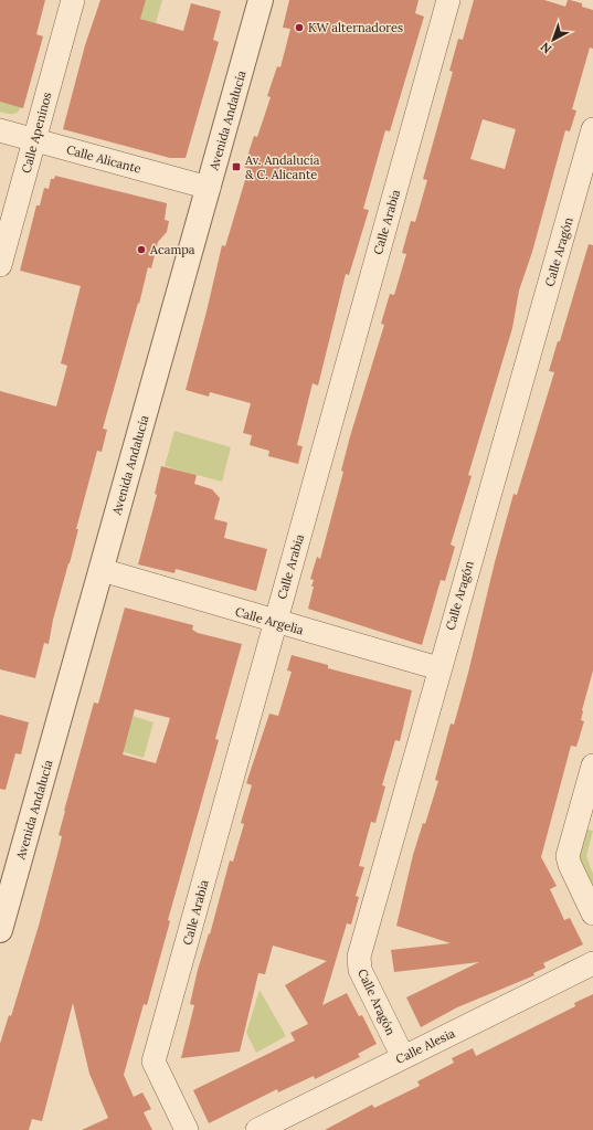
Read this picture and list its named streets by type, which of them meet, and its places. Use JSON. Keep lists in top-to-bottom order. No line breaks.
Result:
{"streets":{"street":["Avenida Andalucía","Calle Apeninos","Calle Alicante","Calle Arabia","Calle Aragón","Calle Argelia","Calle Alesia"]},"crossings":[["Avenida Andalucía","Calle Alicante"],["Avenida Andalucía","Calle Argelia"],["Calle Apeninos","Calle Alicante"],["Calle Arabia","Calle Argelia"],["Calle Aragón","Calle Argelia"],["Calle Aragón","Calle Alesia"]],"places":{"other":["KW alternadores","Acampa"],"transit":["Av. Andalucía & C. Alicante"]},"north":"bottom left"}
